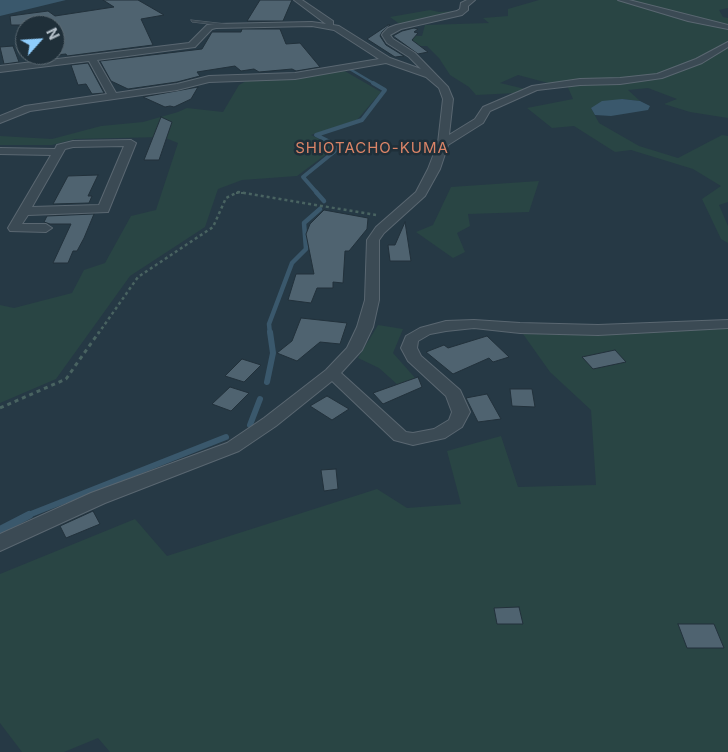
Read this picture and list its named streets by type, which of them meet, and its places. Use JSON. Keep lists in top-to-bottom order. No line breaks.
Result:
{"districts":["SHIOTACHO-KUMA"],"north":"top right"}
